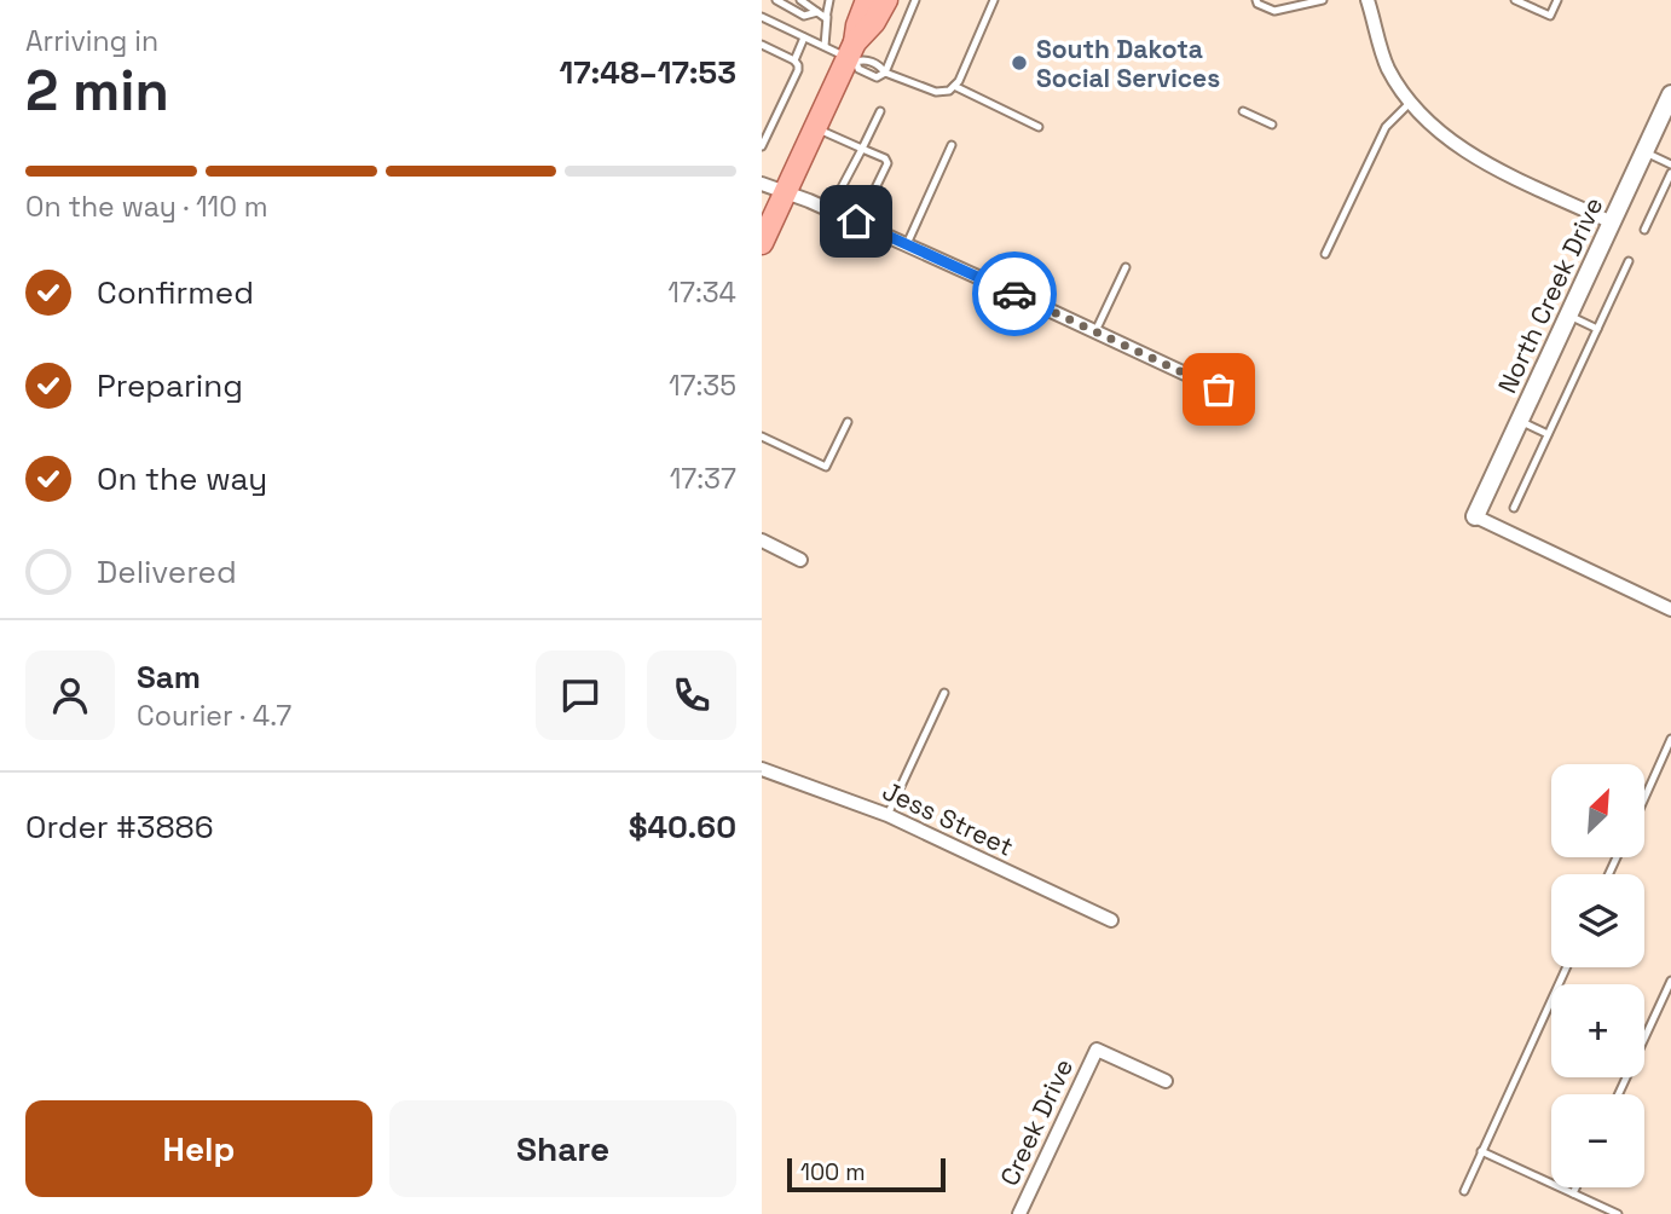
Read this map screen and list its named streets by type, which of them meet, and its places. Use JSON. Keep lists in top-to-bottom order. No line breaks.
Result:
{"streets":{"street":["North Creek Drive","Jess Street","Creek Drive"]},"places":["South Dakota Social Services"],"scale_bar":"100 m","north":"top right","page":{"heading":["2 min","Arriving in","17:48–17:53"],"panel":["Sam","Courier · 4.7","Order #3886","$40.60"],"bar":"On the way · 110 m","list":[["Confirmed","17:34"],["Preparing","17:35"],["On the way","17:37"],"Delivered"],"map_buttons":["+","−"],"buttons":["Help","Share"],"scale":"100 m"}}
